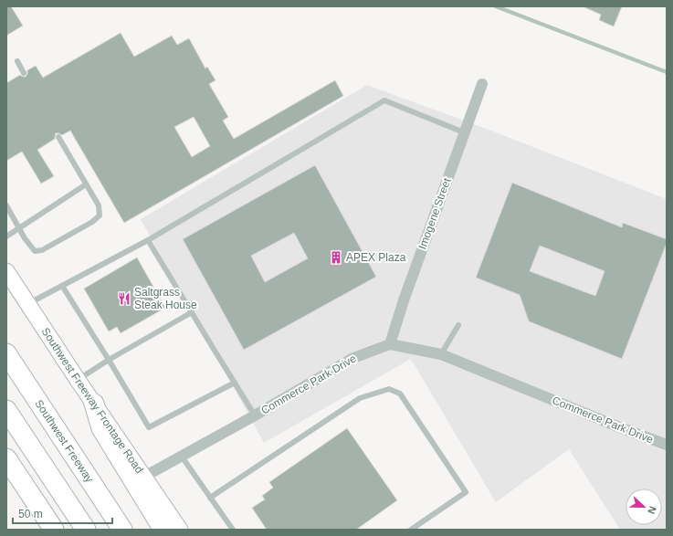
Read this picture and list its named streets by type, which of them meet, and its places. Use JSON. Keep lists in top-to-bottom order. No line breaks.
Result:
{"streets":{"highway":["Southwest Freeway"],"main road":["Southwest Freeway Frontage Road"],"street":["Imogene Street","Commerce Park Drive"]},"crossings":[["Imogene Street","Commerce Park Drive"],["Commerce Park Drive","Southwest Freeway Frontage Road"]],"places":{"building":["APEX Plaza"],"restaurant":["Saltgrass Steak House"]},"scale_bar":"50 m","north":"right"}
